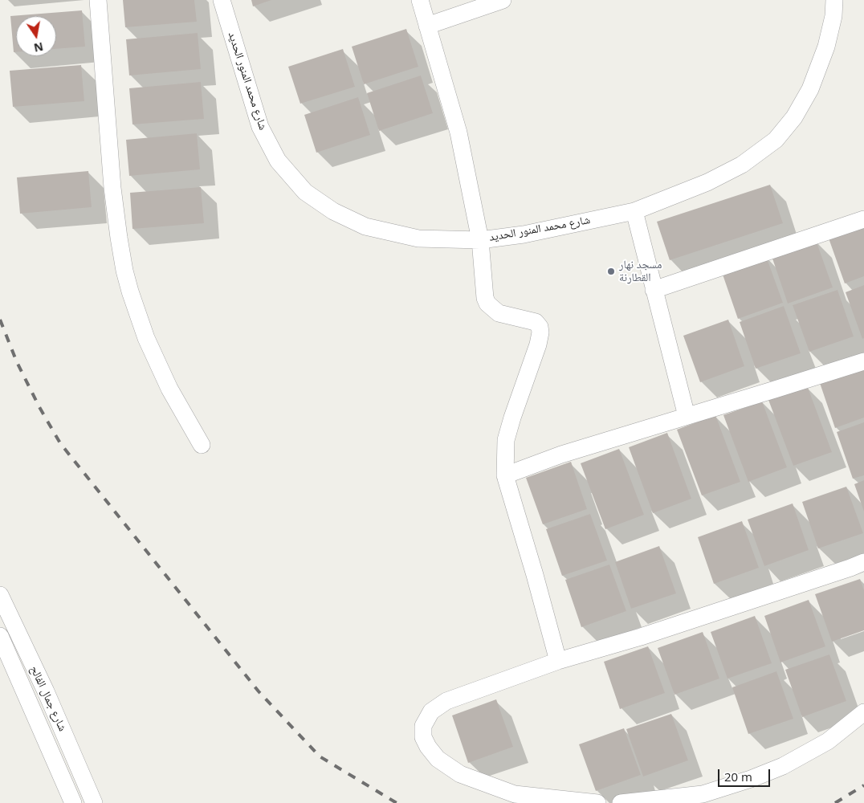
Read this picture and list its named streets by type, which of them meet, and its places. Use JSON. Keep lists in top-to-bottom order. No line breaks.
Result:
{"streets":{"street":["شارع محمد المنور الحديد","شارع جمال الفالح"]},"places":["مسجد نهار القطارنة"],"scale_bar":"20 m","north":"bottom"}
